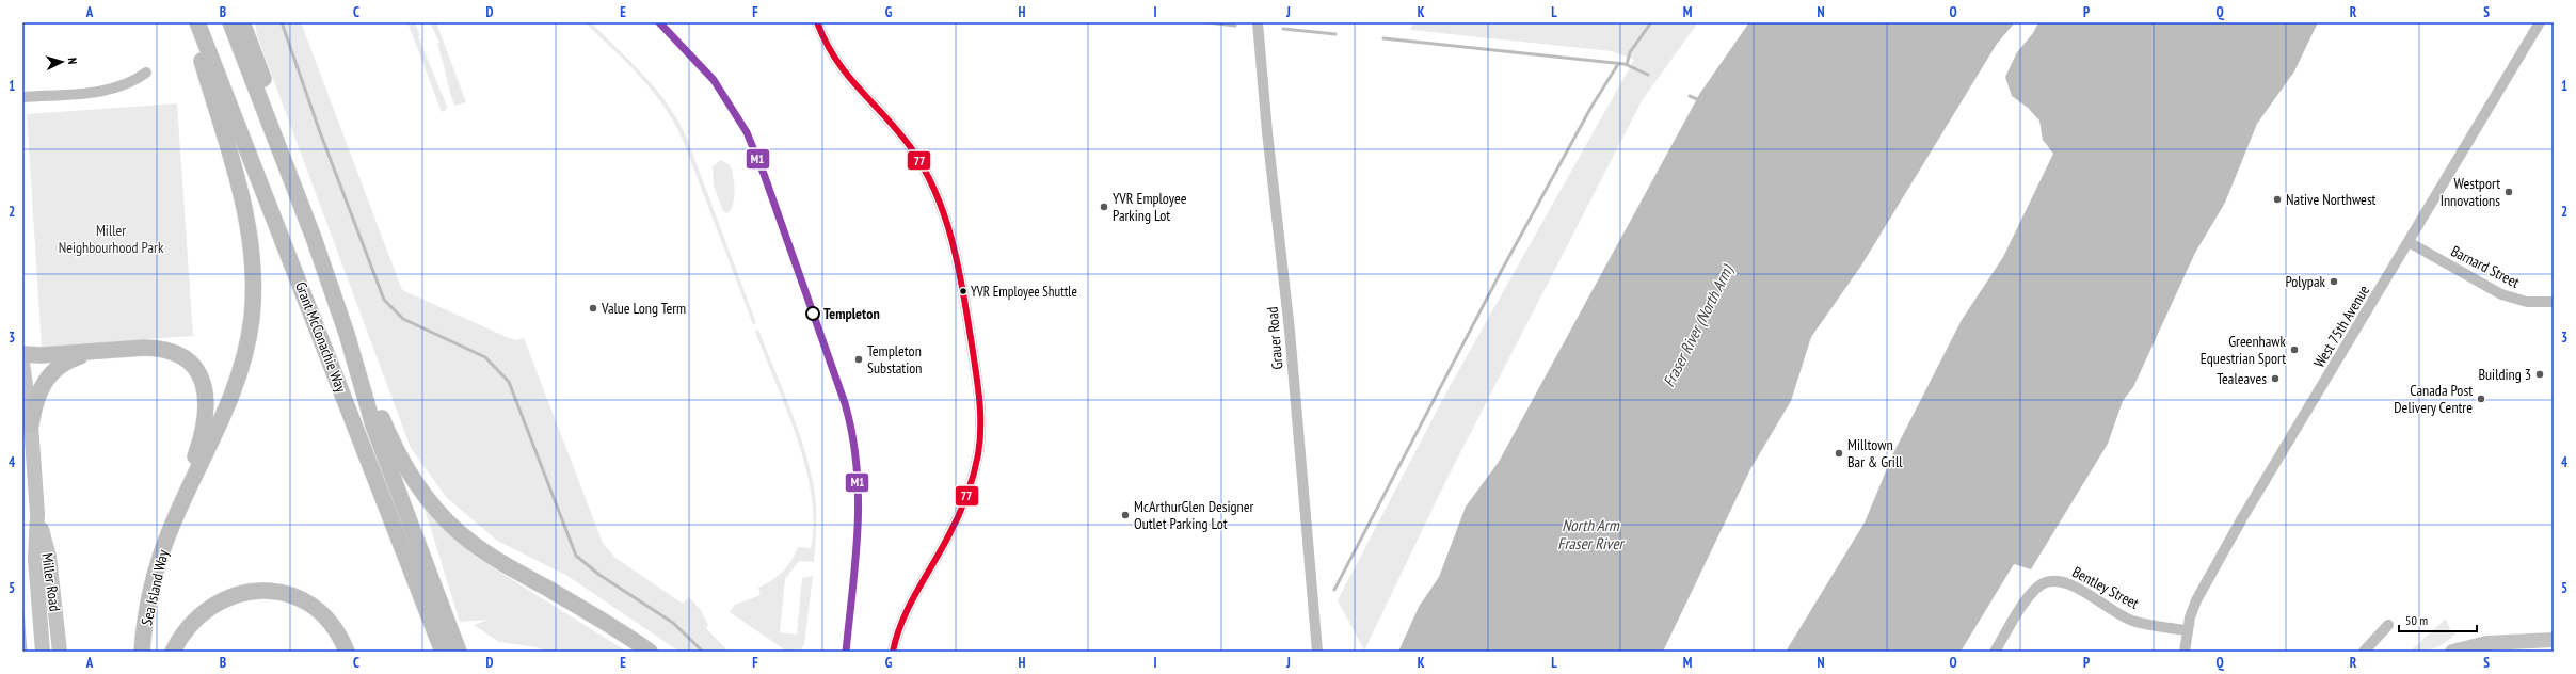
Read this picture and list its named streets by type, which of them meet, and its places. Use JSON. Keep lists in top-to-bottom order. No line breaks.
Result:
{"streets":{"main road":["Grant McConachie Way","Sea Island Way"],"street":["Barnard Street","West 75th Avenue","Grauer Road","Miller Road","Bentley Street"]},"crossings":[["Barnard Street","West 75th Avenue"],["West 75th Avenue","Bentley Street"]],"water":["Fraser River (North Arm)","North Arm Fraser River"],"parks":["Miller Neighbourhood Park"],"places":["Westport Innovations","Native Northwest","YVR Employee Parking Lot","Polypak","YVR Employee Shuttle","Value Long Term","Templeton","Greenhawk Equestrian Sport","Templeton Substation","Building 3","Tealeaves","Canada Post Delivery Centre","Milltown Bar & Grill","McArthurGlen Designer Outlet Parking Lot"],"lines":["transit line M1","transit line 77"],"scale_bar":"50 m","north":"right","grid":{"columns":["A","B","C","D","E","F","G","H","I","J","K","L","M","N","O","P","Q","R","S"],"rows":["1","2","3","4","5"]}}
